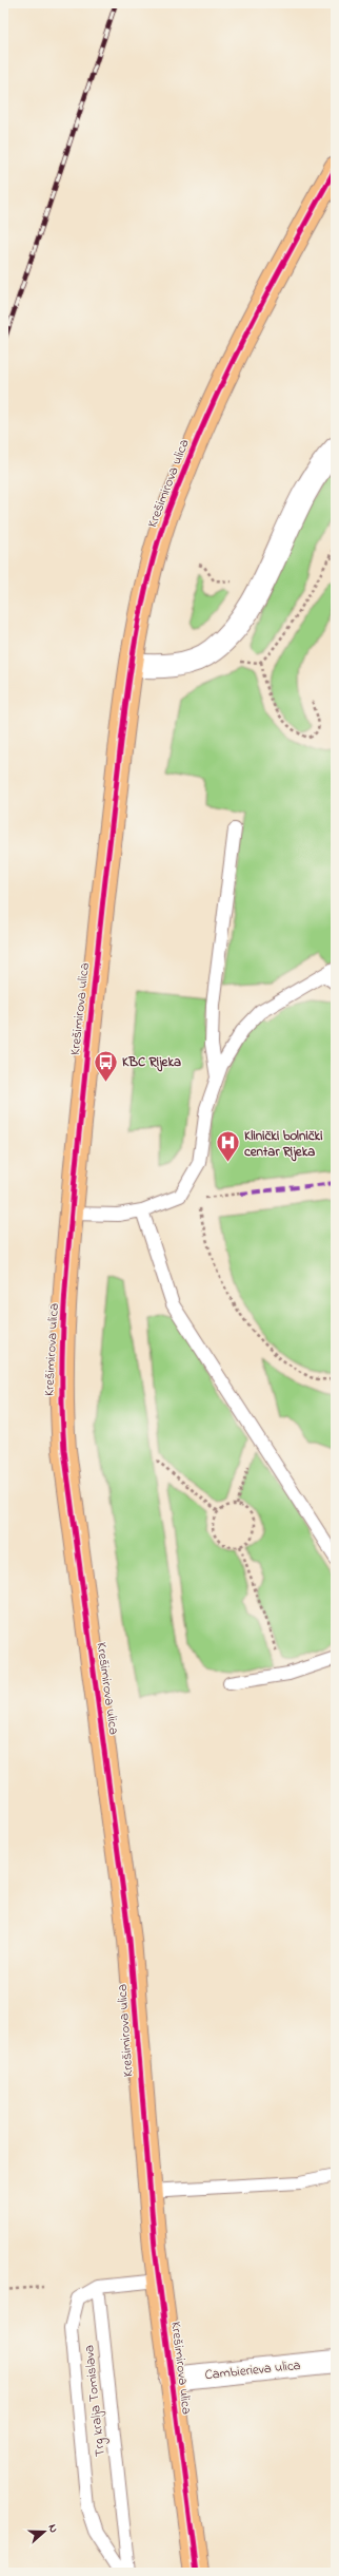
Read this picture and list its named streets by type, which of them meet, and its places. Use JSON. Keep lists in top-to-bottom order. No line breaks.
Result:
{"streets":{"main road":["Krešimirova ulica"],"street":["Cambierieva ulica"],"lane":["Trg kralja Tomislava"]},"crossings":[["Krešimirova ulica","Cambierieva ulica"]],"places":{"bus stop":["KBC Rijeka"],"hospital":["Klinički bolnički centar Rijeka"]},"north":"right"}
